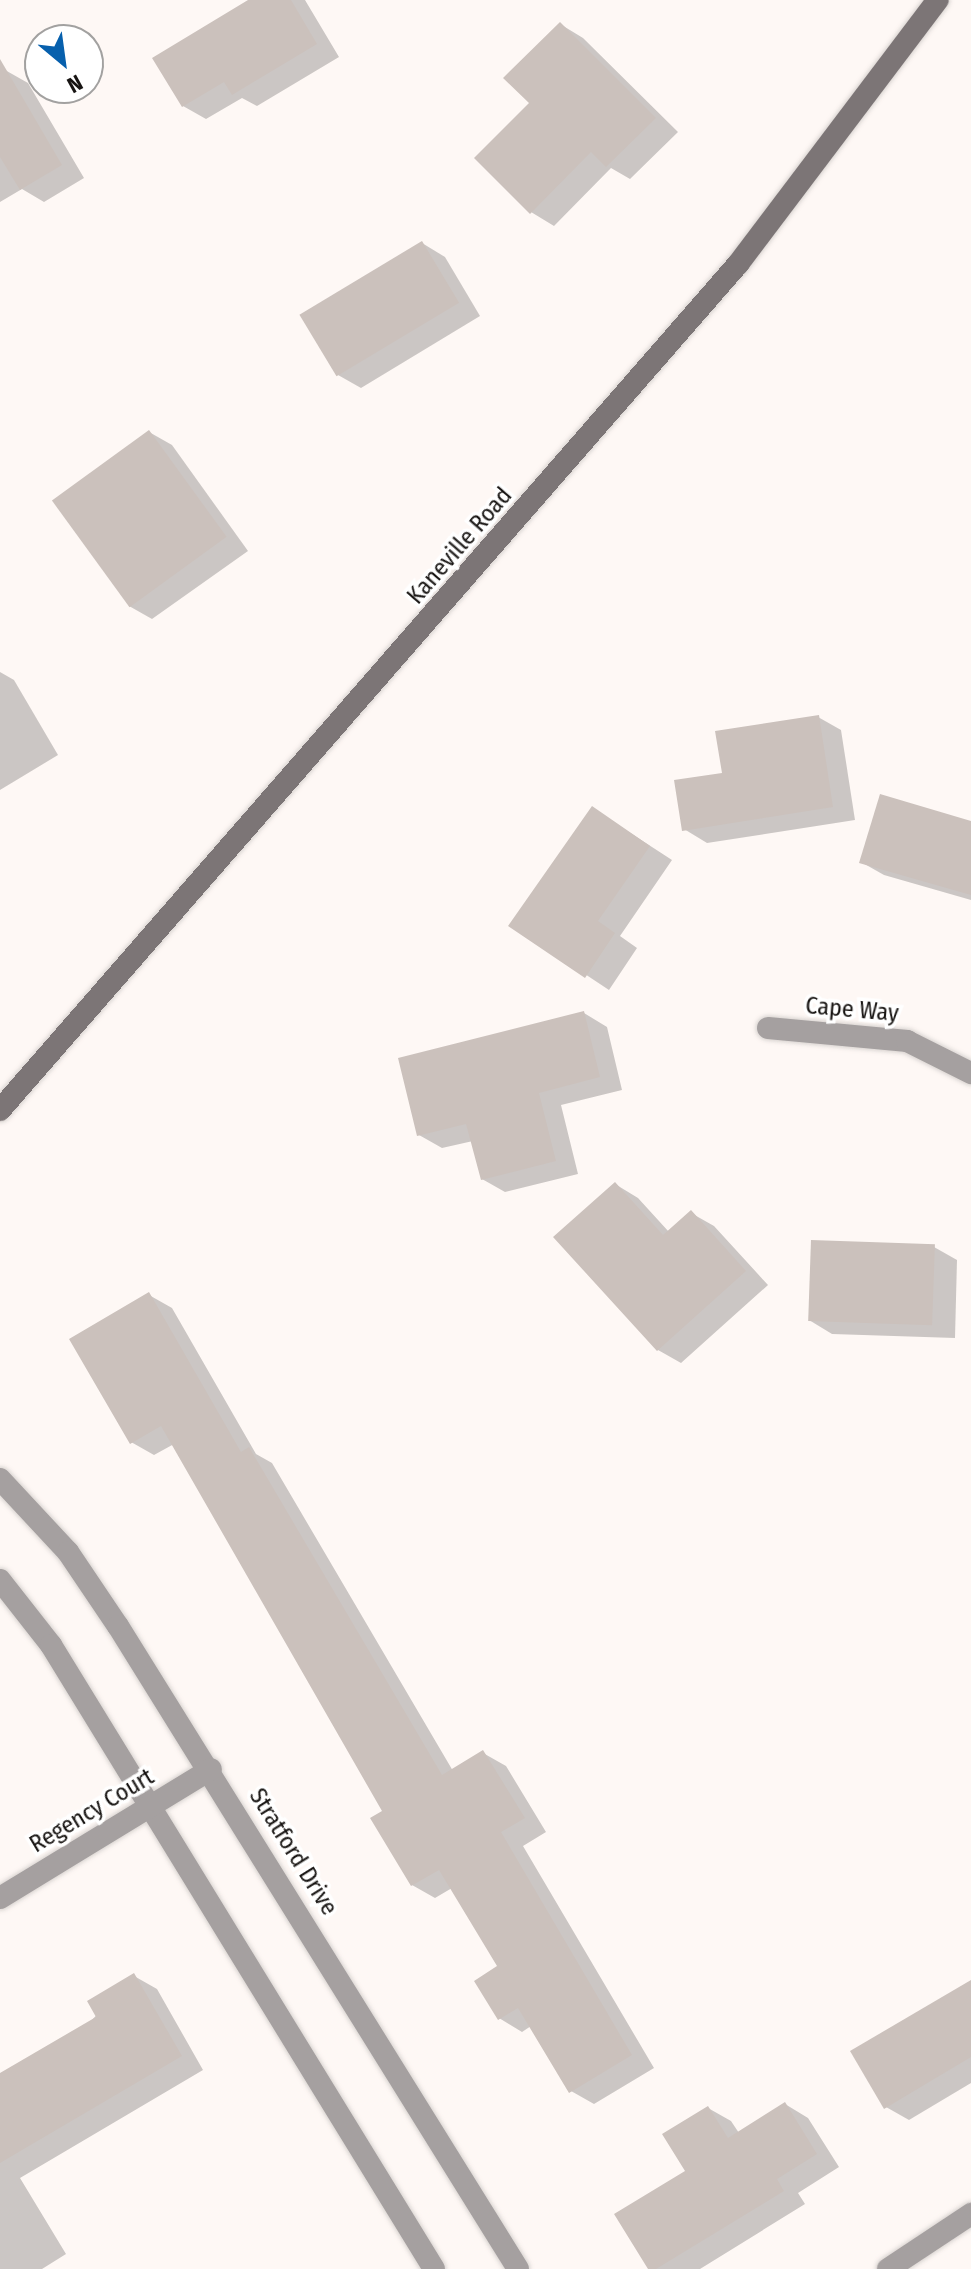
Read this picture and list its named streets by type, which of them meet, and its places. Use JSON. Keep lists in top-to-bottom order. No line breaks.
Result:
{"streets":{"main road":["Kaneville Road"],"street":["Cape Way","Regency Court","Stratford Drive"]},"crossings":[["Regency Court","Stratford Drive"]],"north":"bottom right"}
